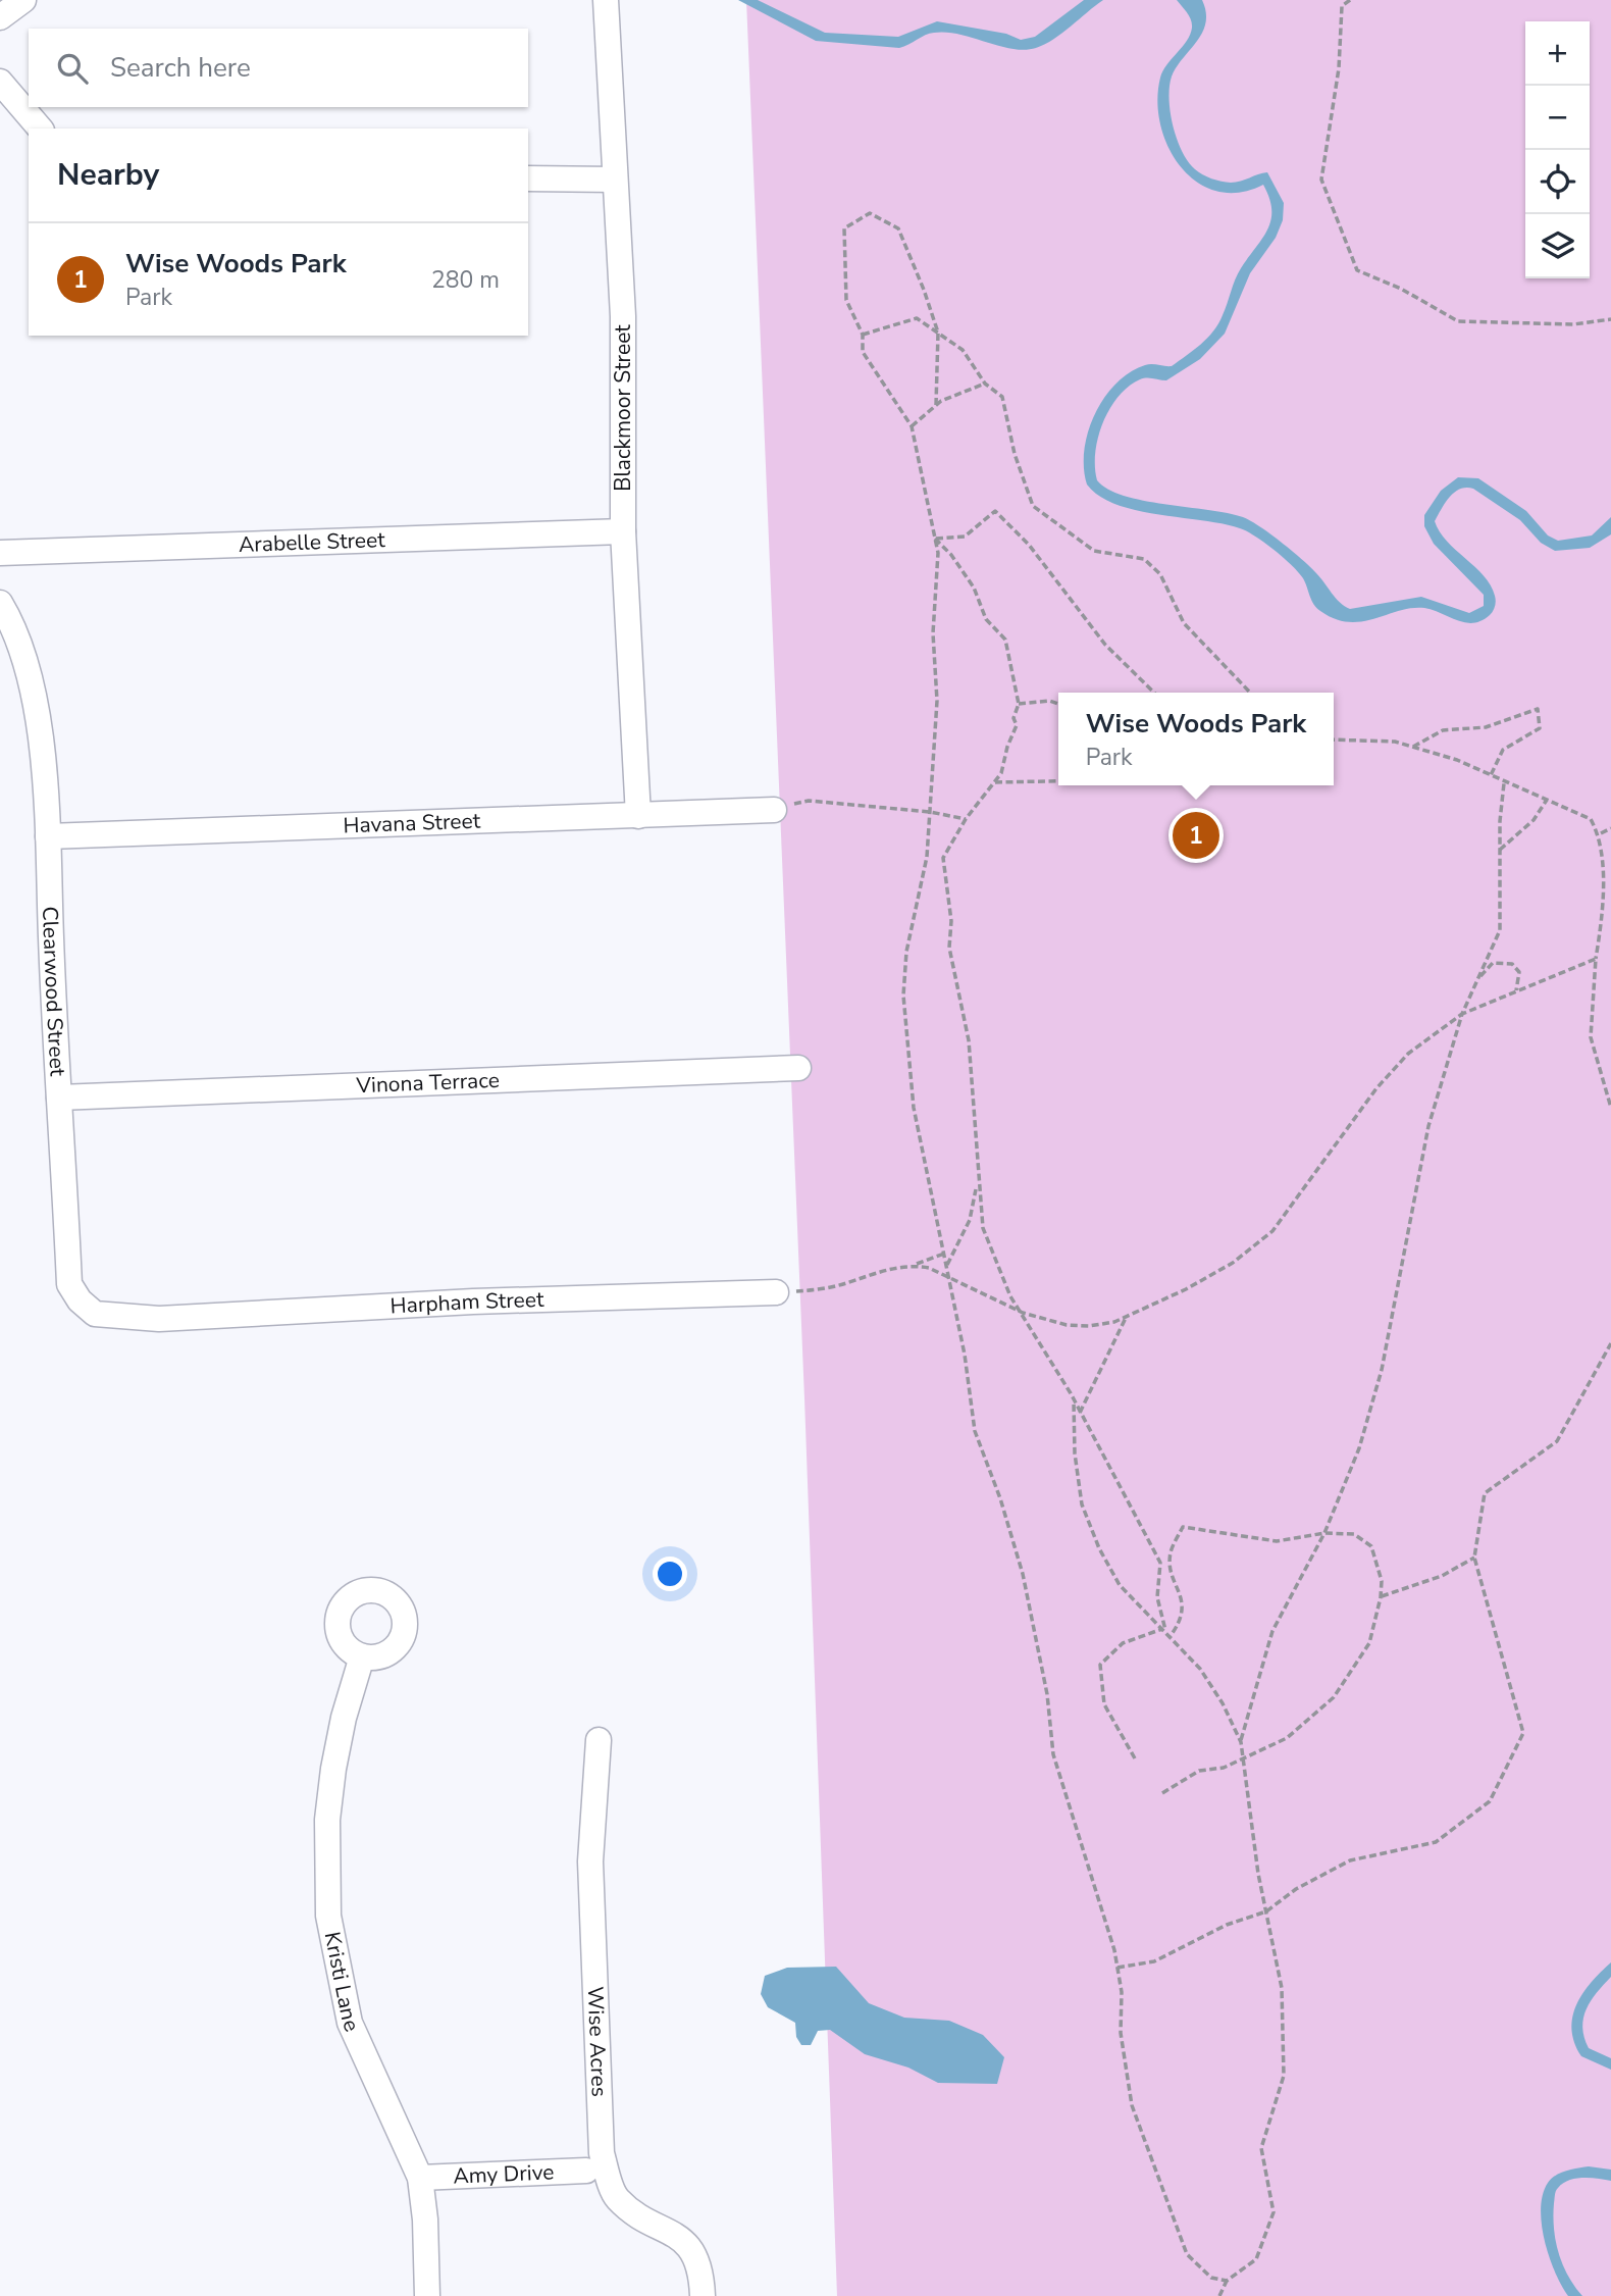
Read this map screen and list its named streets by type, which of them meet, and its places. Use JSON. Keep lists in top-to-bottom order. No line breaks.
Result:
{"streets":{"street":["Blackmoor Street","Arabelle Street","Havana Street","Clearwood Street","Vinona Terrace","Harpham Street","Kristi Lane","Wise Acres","Amy Drive"]},"crossings":[["Blackmoor Street","Arabelle Street"],["Blackmoor Street","Havana Street"],["Havana Street","Clearwood Street"],["Clearwood Street","Vinona Terrace"],["Clearwood Street","Harpham Street"],["Kristi Lane","Amy Drive"]],"page":{"map_buttons":["+","−"],"search":"Search here","heading":"Nearby","list":[{"mark":"1","name":"Wise Woods Park","note":"Park","value":"280 m"}],"popup":["Wise Woods Park","Park"],"pins":"1"}}
